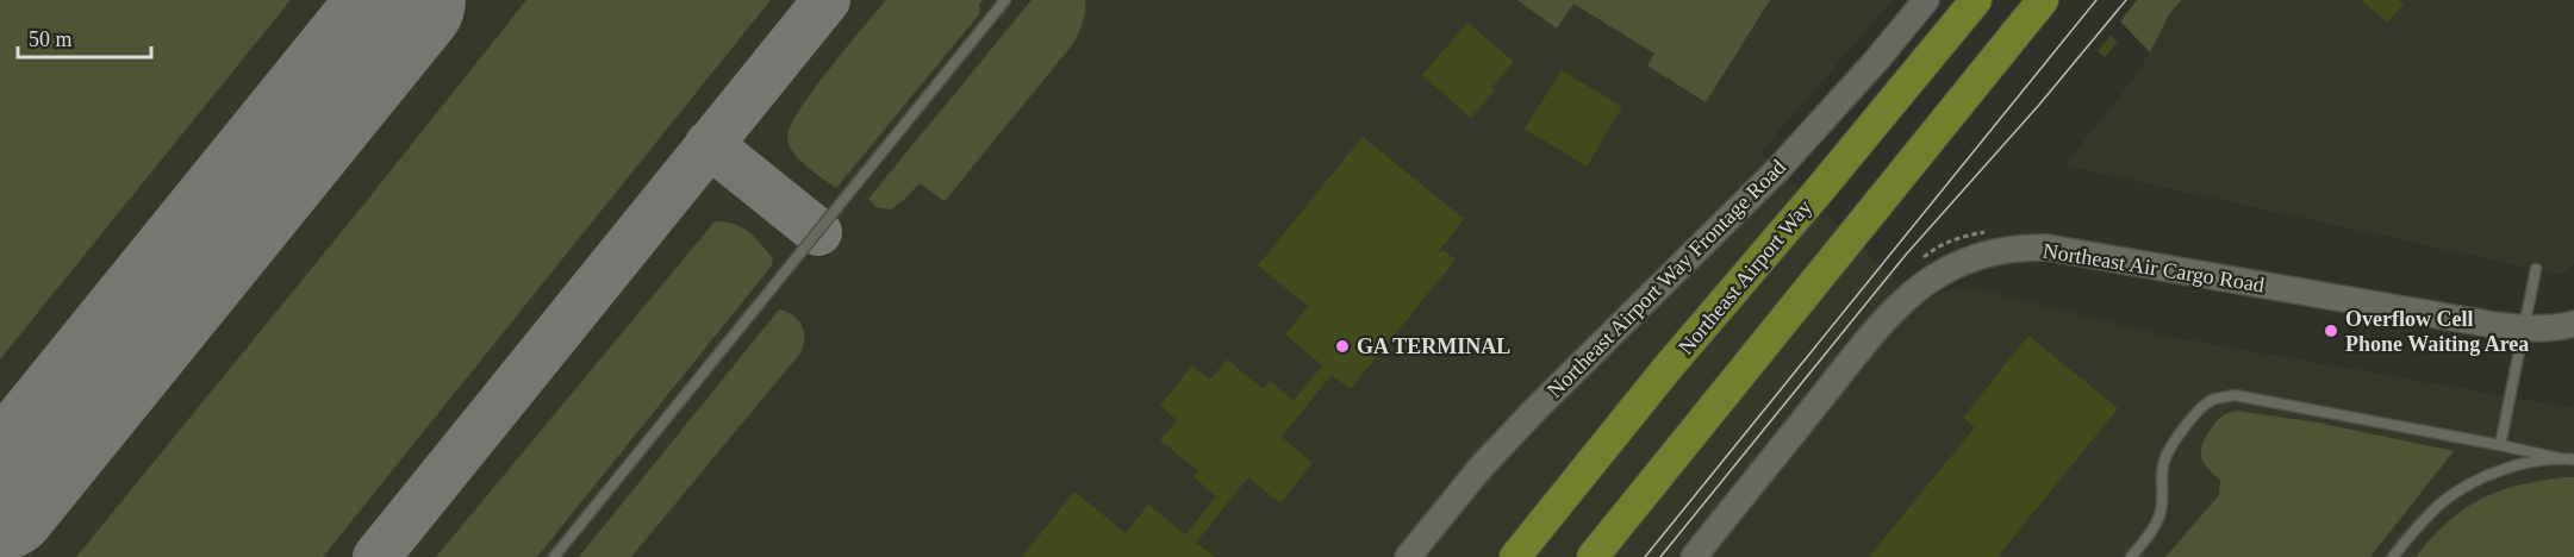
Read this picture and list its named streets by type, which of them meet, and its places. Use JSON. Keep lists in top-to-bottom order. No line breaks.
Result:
{"streets":{"main road":["Northeast Airport Way"],"street":["Northeast Air Cargo Road","Northeast Airport Way Frontage Road"]},"places":["Overflow Cell Phone Waiting Area","GA TERMINAL"],"scale_bar":"50 m"}
